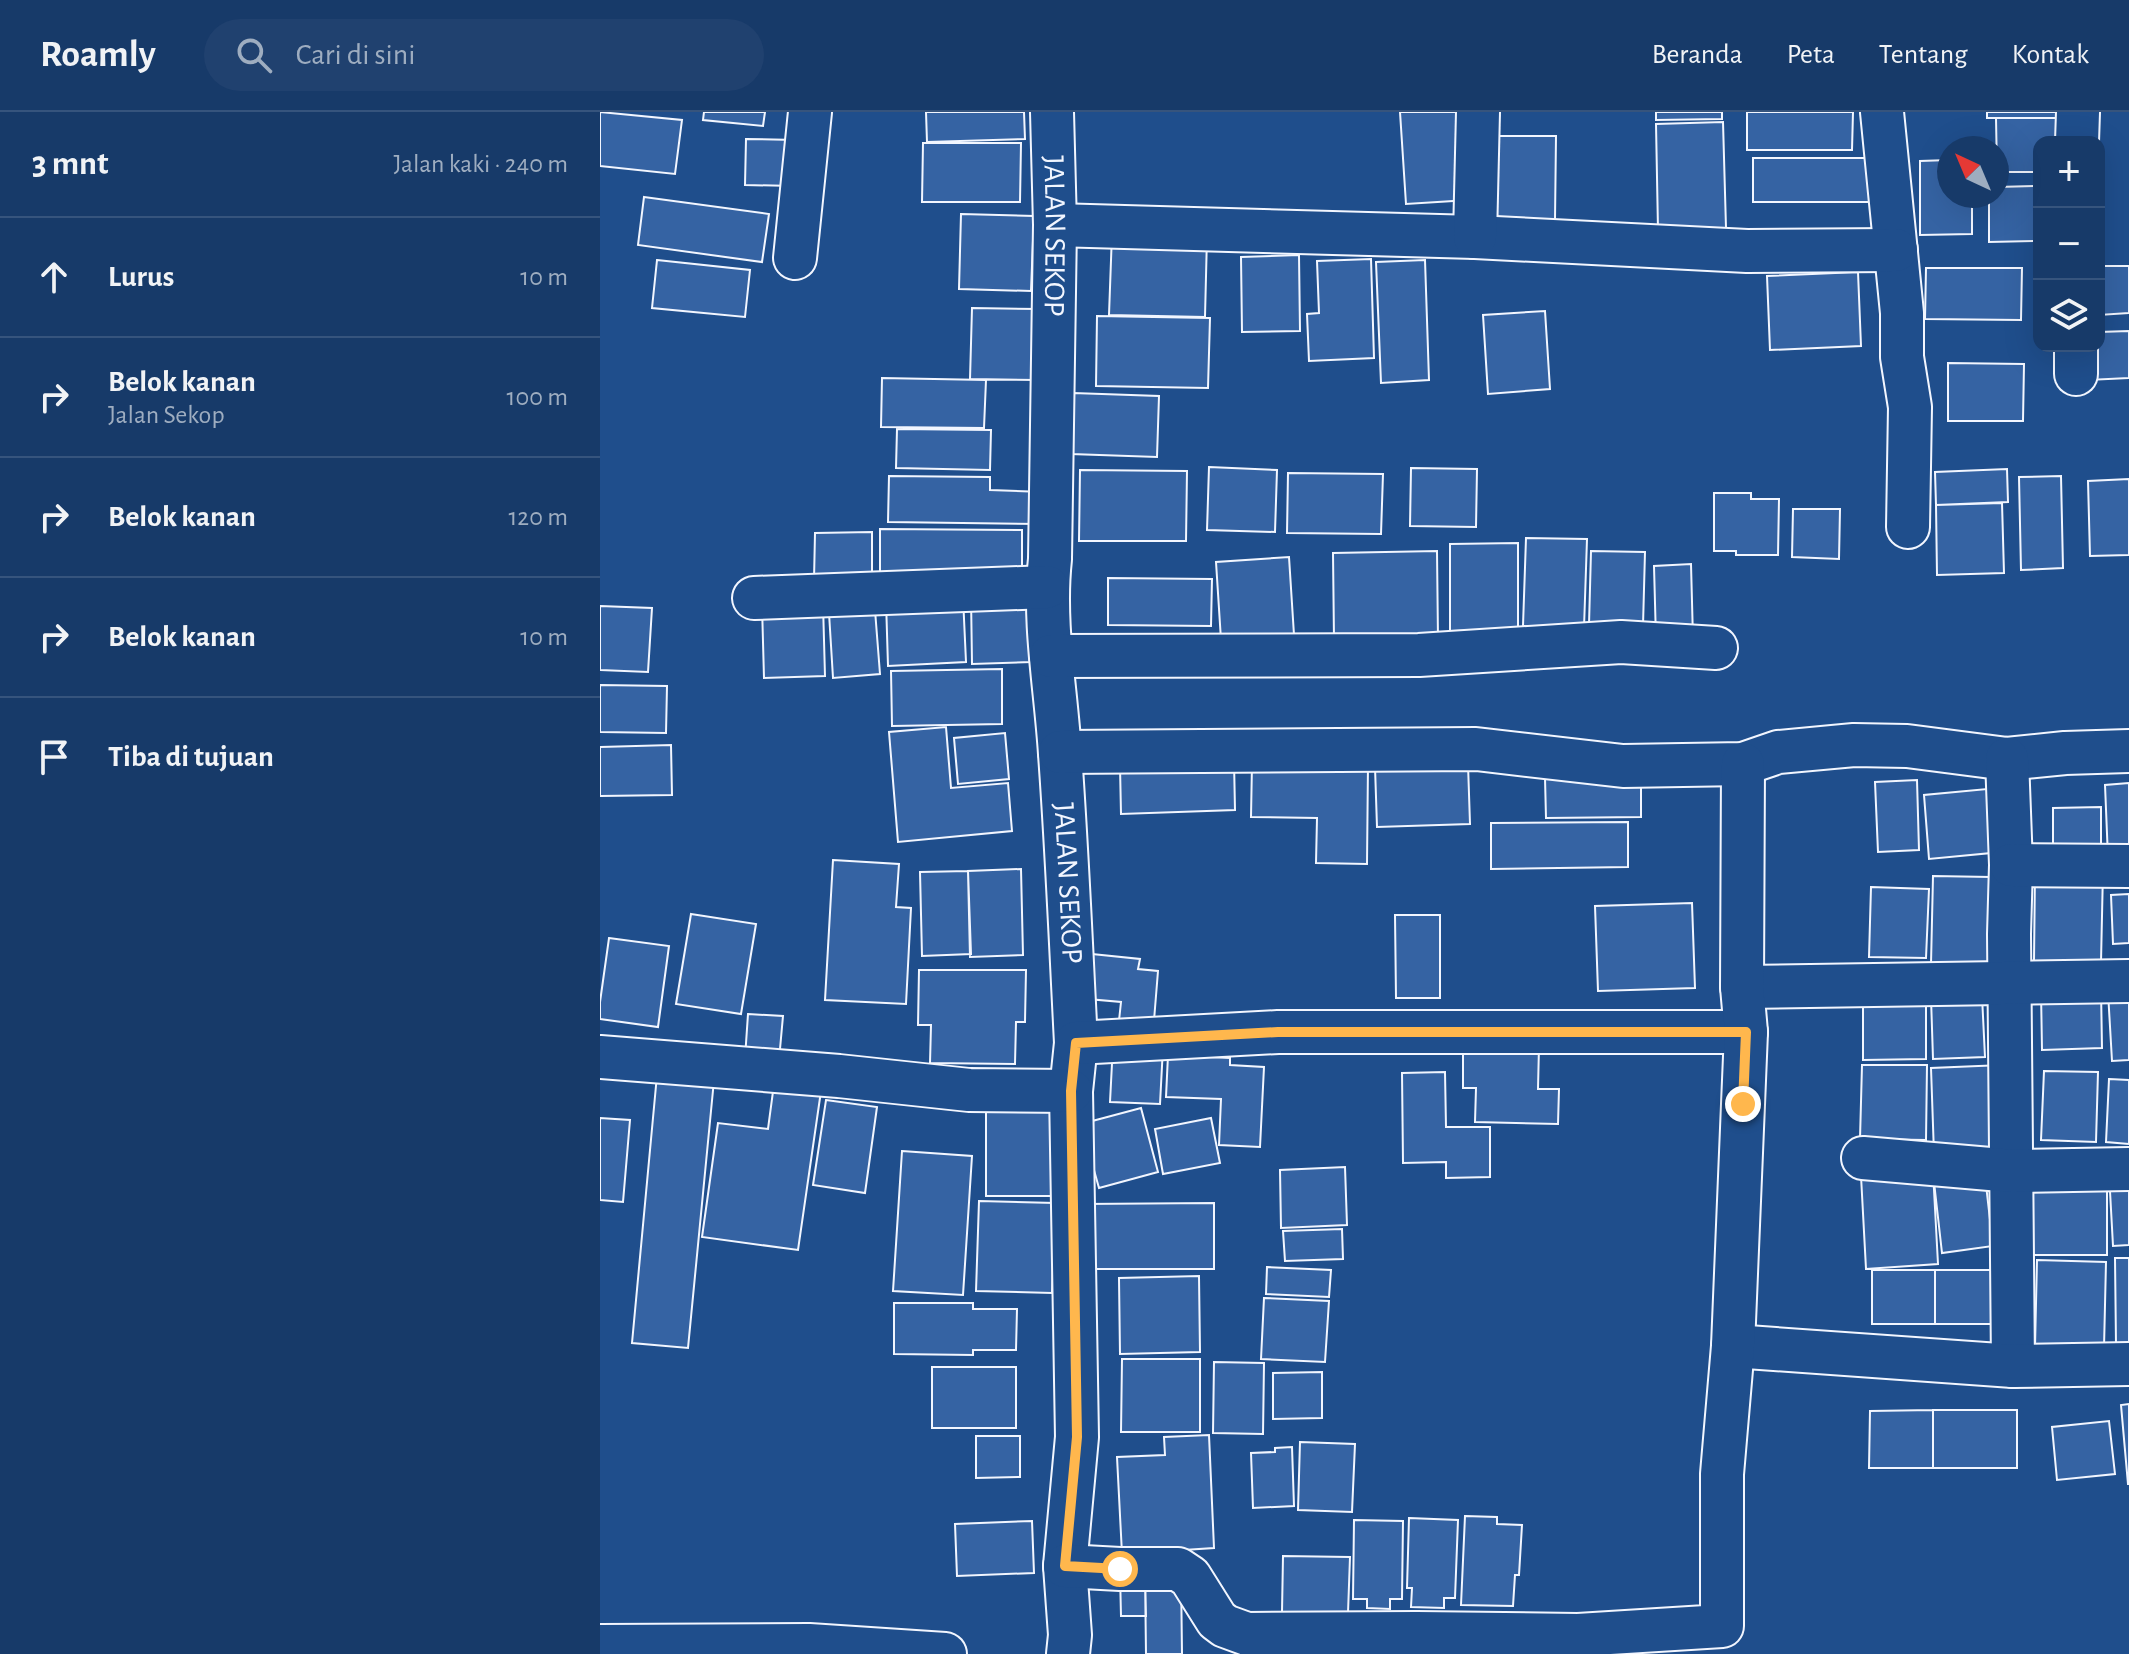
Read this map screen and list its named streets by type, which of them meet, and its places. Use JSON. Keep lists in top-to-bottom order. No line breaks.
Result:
{"streets":{"street":["JALAN SEKOP"]},"north":"top left","page":{"header":"Roamly","search":"Cari di sini","nav":["Beranda","Peta","Tentang","Kontak"],"heading":["3 mnt","Jalan kaki · 240 m"],"map_buttons":["+","−"],"list":[["Lurus","10 m"],["Belok kanan","Jalan Sekop","100 m"],["Belok kanan","120 m"],["Belok kanan","10 m"],"Tiba di tujuan"]}}
